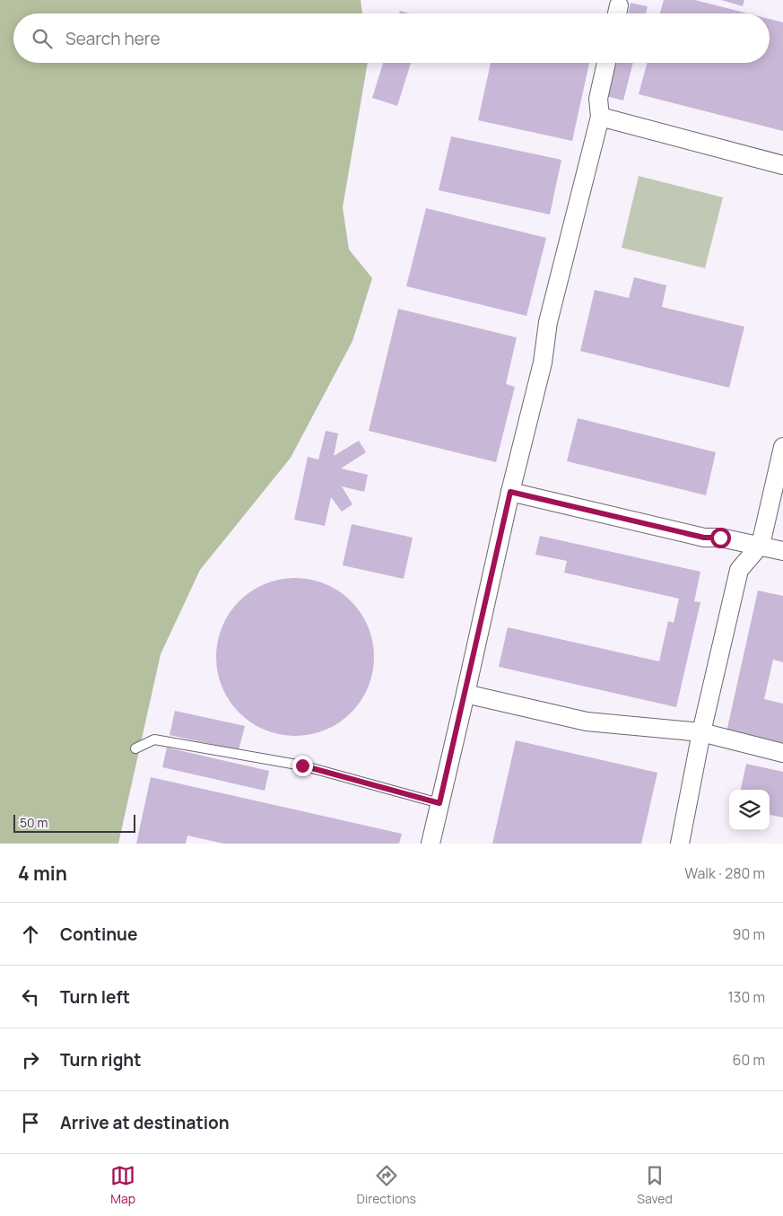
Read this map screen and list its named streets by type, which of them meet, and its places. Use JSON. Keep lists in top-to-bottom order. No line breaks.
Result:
{"scale_bar":"50 m","page":{"search":"Search here","scale":"50 m","heading":["4 min","Walk · 280 m"],"list":[["Continue","90 m"],["Turn left","130 m"],["Turn right","60 m"],"Arrive at destination"],"nav":["Map","Directions","Saved"]}}
